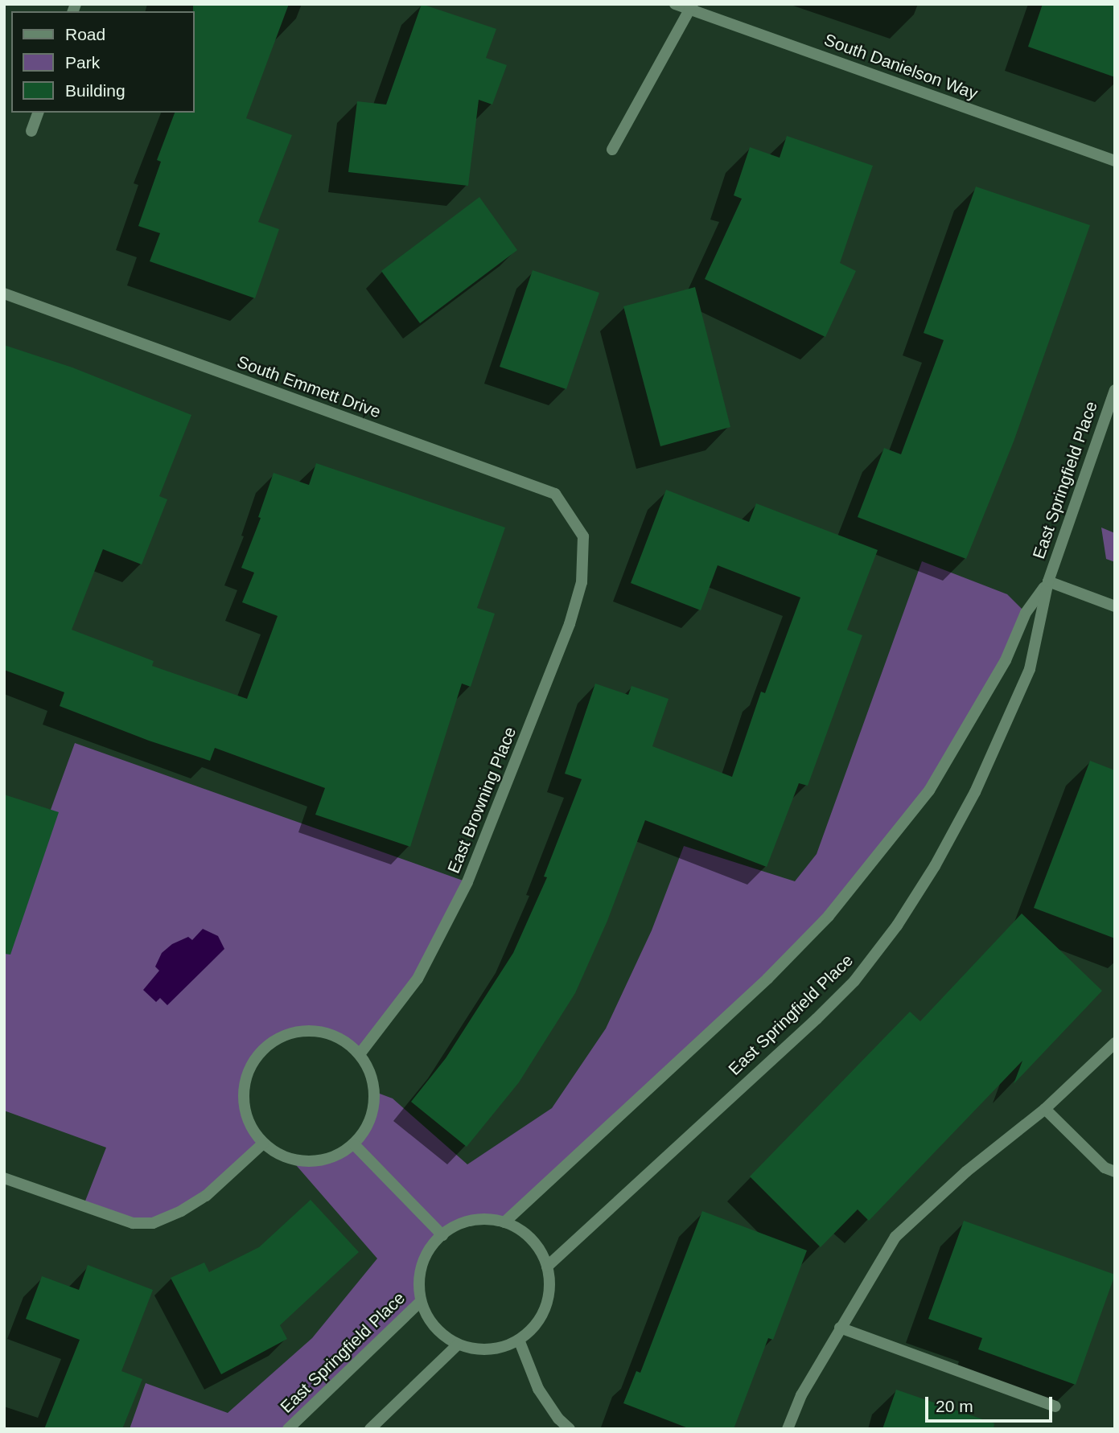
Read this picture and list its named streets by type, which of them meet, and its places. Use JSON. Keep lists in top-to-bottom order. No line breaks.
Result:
{"streets":{"street":["South Danielson Way","South Emmett Drive","East Springfield Place","East Browning Place"]},"crossings":[["South Emmett Drive","East Browning Place"]],"legend":["Road","Park","Building"],"scale_bar":"20 m"}
